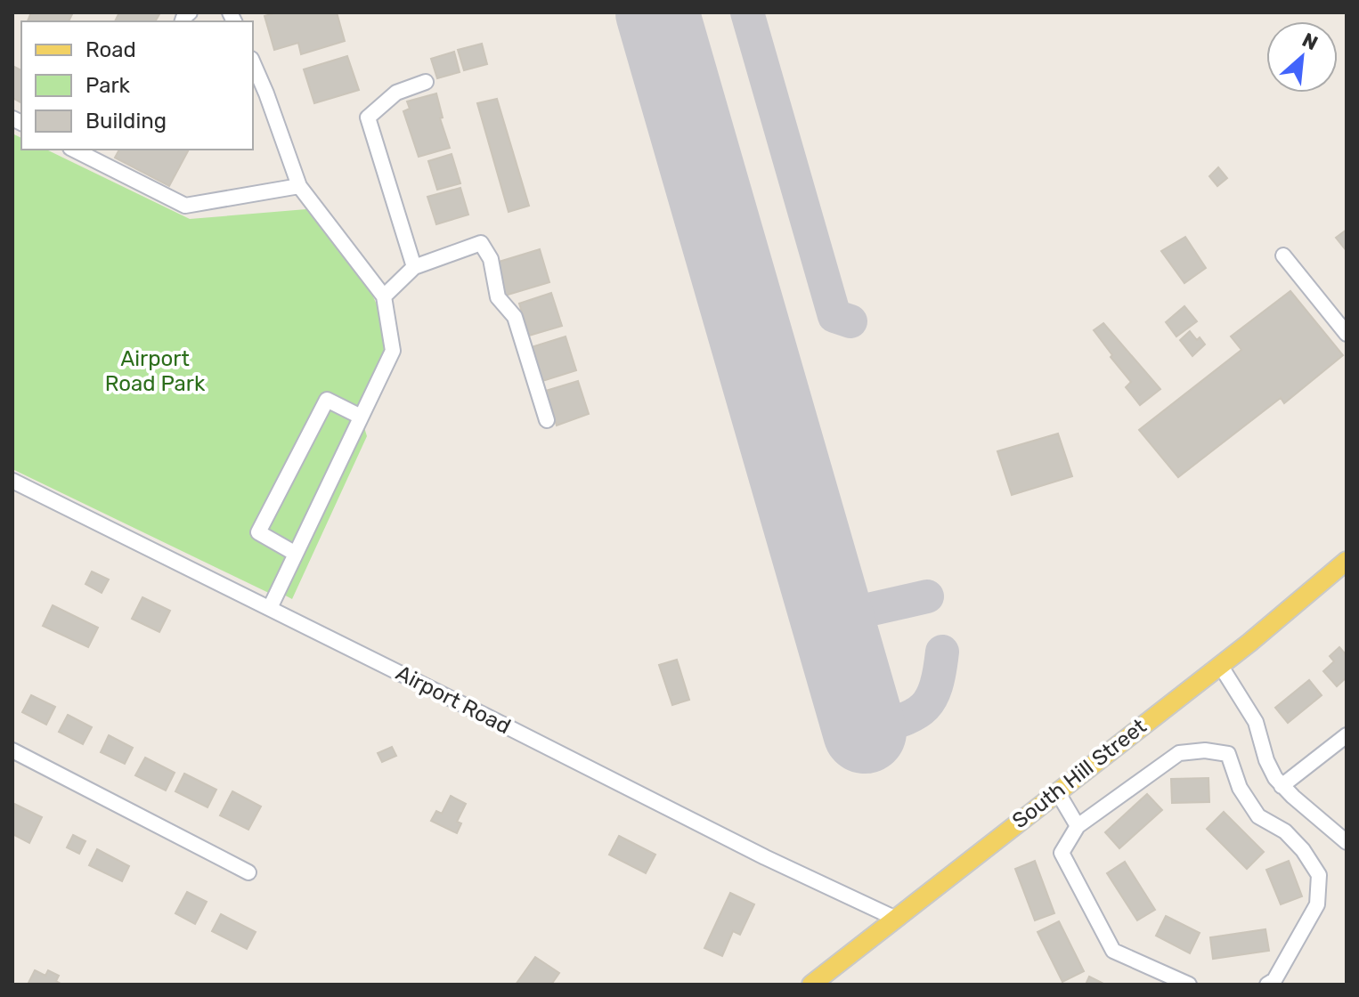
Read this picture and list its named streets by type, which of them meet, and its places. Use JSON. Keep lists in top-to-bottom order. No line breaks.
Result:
{"streets":{"main road":["South Hill Street"],"street":["Airport Road"]},"crossings":[["Airport Road","South Hill Street"]],"parks":["Airport Road Park"],"legend":["Road","Park","Building"],"north":"top right"}
